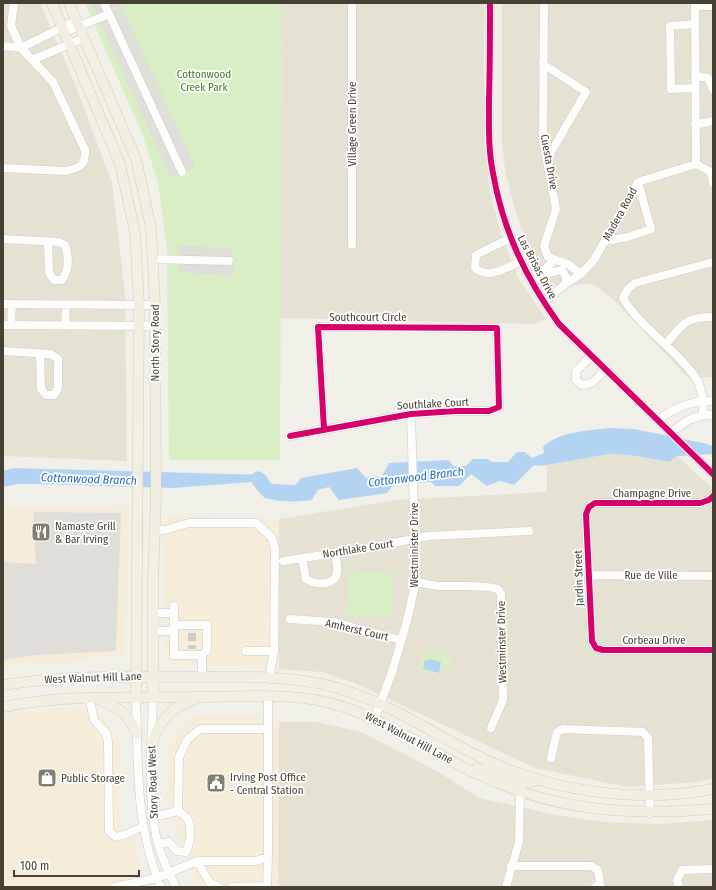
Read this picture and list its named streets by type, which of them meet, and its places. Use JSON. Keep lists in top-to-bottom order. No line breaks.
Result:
{"streets":{"main road":["North Story Road","West Walnut Hill Lane"],"street":["Village Green Drive","Cuesta Drive","Madera Road","Las Brisas Drive","Southcourt Circle","Southlake Court","Champagne Drive","Westminister Drive","Northlake Court","Rue de Ville","Jardin Street","Amherst Court","Corbeau Drive","Westminster Drive","Story Road West"]},"crossings":[["Cuesta Drive","Madera Road"],["Madera Road","Las Brisas Drive"],["Southcourt Circle","Southlake Court"],["North Story Road","West Walnut Hill Lane"],["North Story Road","Story Road West"],["Southlake Court","Westminister Drive"],["Champagne Drive","Jardin Street"],["Westminister Drive","Northlake Court"],["Westminister Drive","Amherst Court"],["Westminister Drive","Westminster Drive"],["Westminister Drive","West Walnut Hill Lane"],["Rue de Ville","Jardin Street"],["Jardin Street","Corbeau Drive"],["West Walnut Hill Lane","Story Road West"]],"water":["Cottonwood Branch"],"parks":["Cottonwood Creek Park"],"places":{"restaurant":["Namaste Grill & Bar Irving"],"shop":["Public Storage"],"public building":["Irving Post Office - Central Station"]},"scale_bar":"100 m"}
